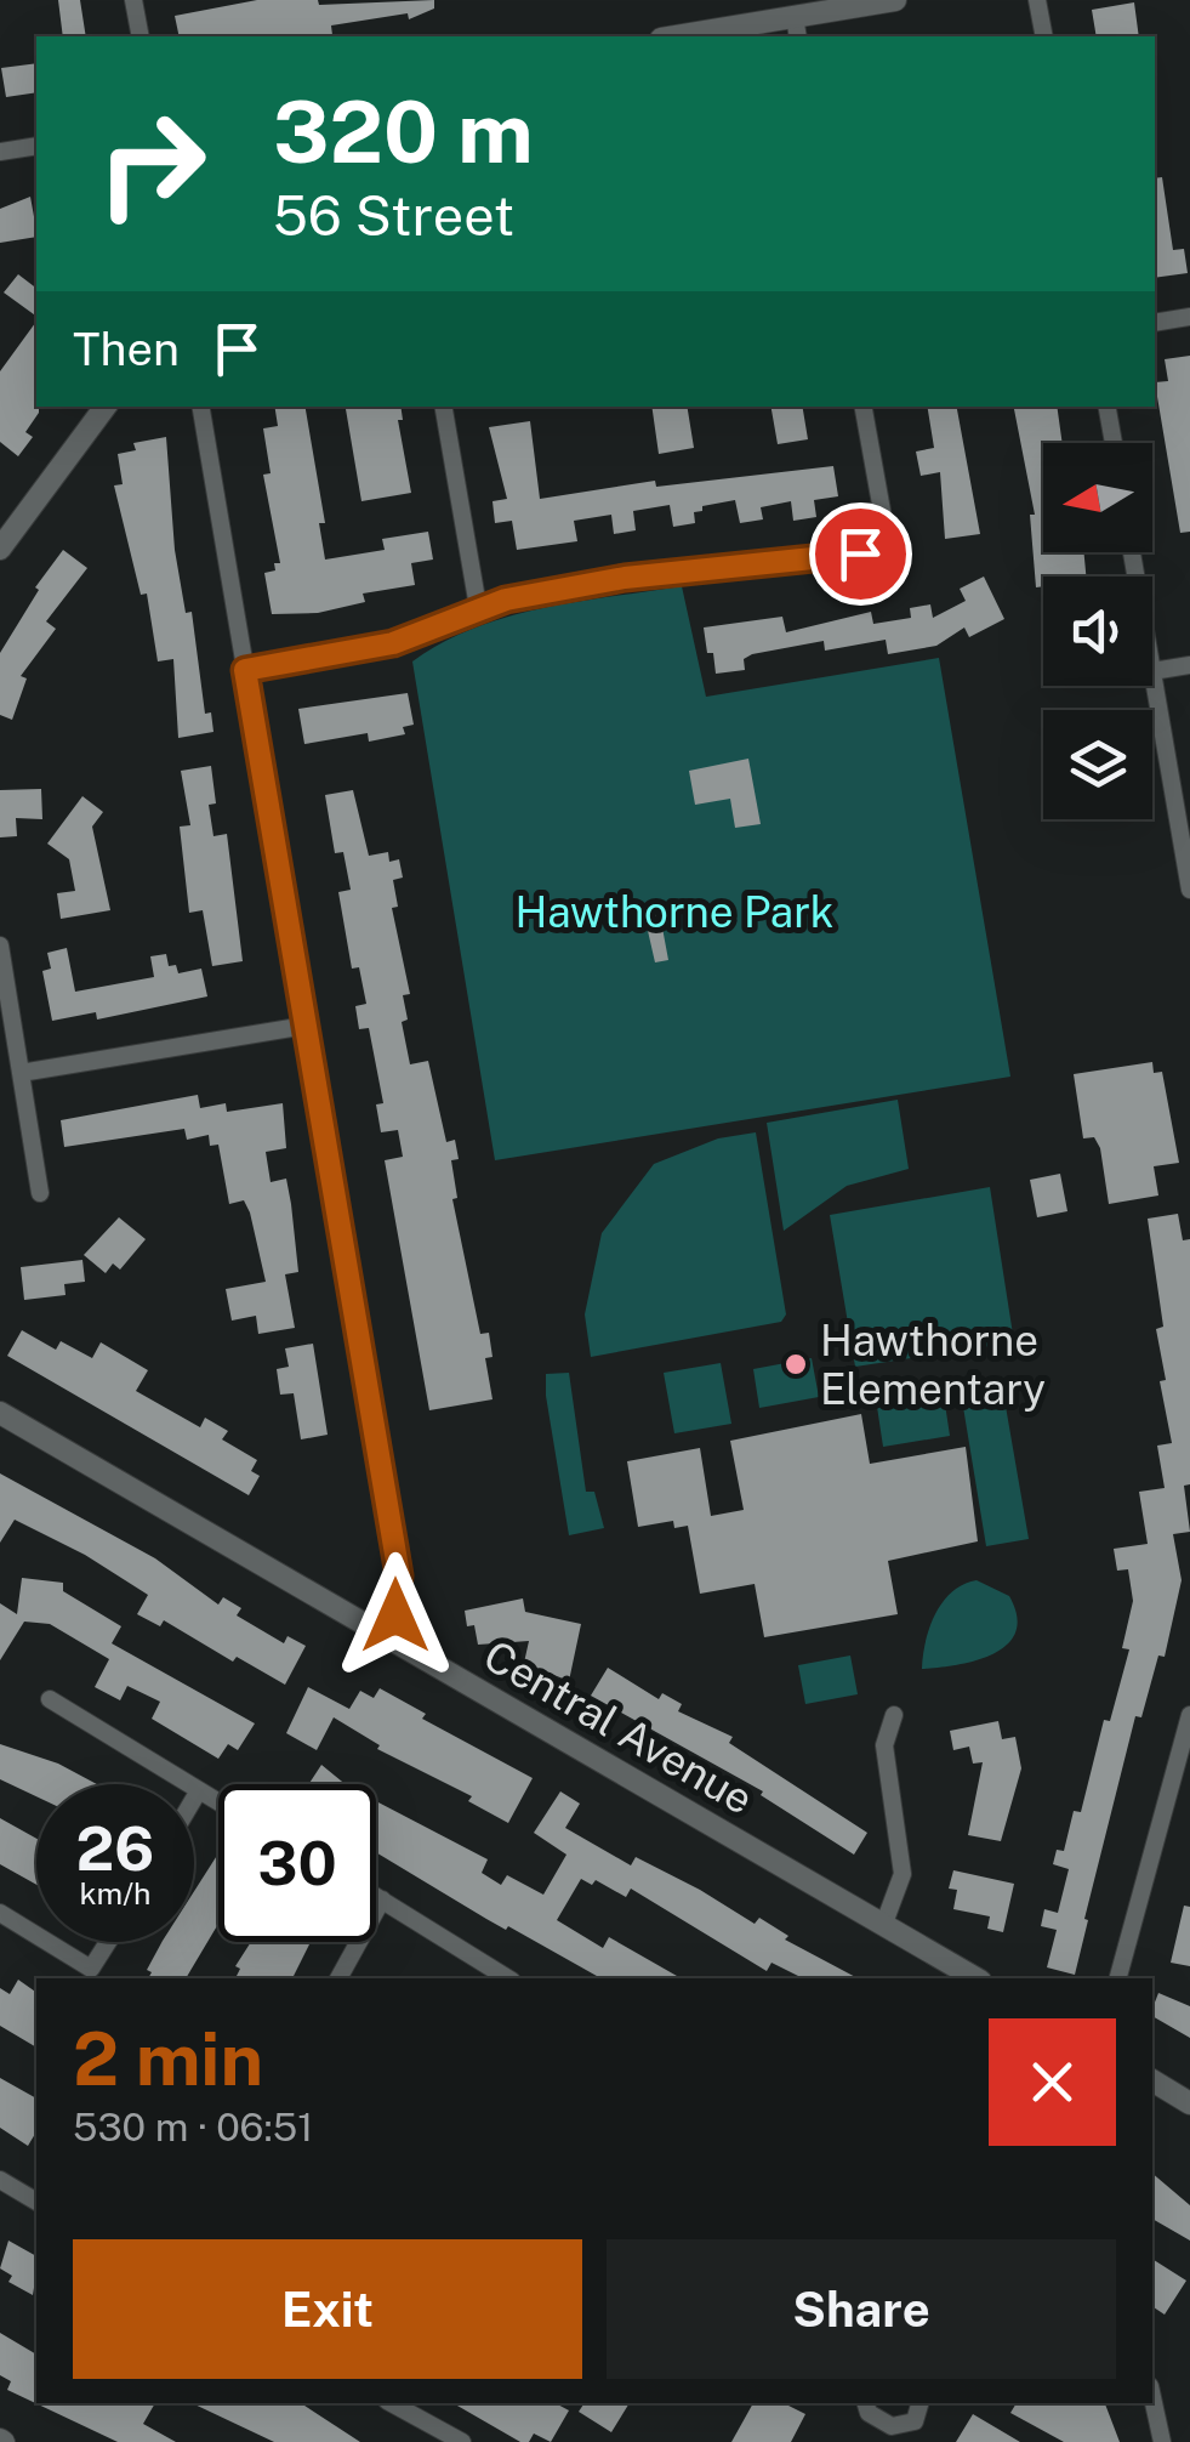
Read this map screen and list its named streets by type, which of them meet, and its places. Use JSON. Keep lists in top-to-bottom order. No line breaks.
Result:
{"streets":{"street":["Central Avenue"]},"parks":["Hawthorne Park"],"places":["Hawthorne Elementary"],"north":"left","page":{"turn":["320 m","56 Street"],"then":"Then","speed":"26 km/h","limit":"30","heading":["2 min","530 m · 06:51"],"buttons":["Exit","Share"]}}
